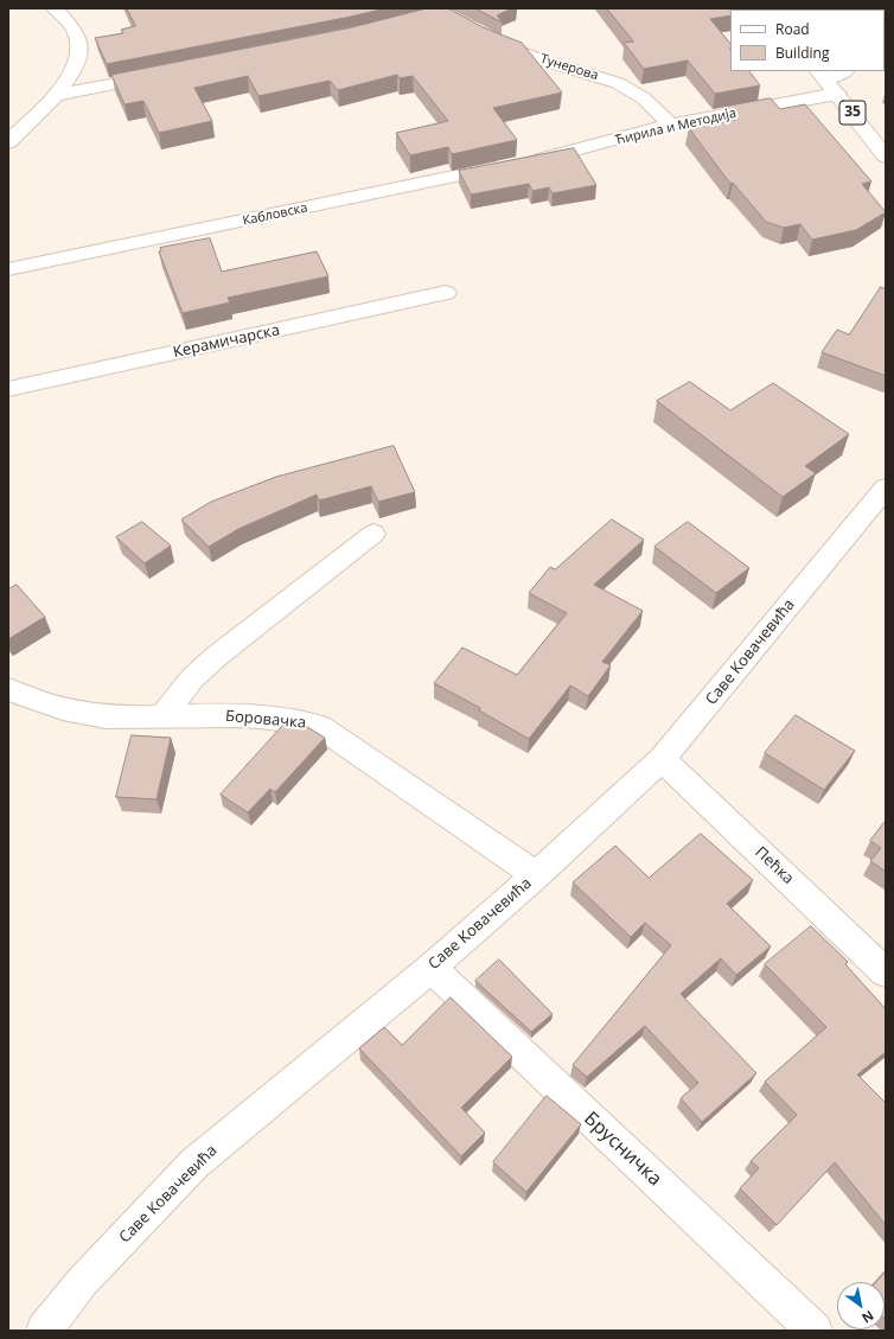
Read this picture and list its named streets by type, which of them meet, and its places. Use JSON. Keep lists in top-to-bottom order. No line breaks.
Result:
{"streets":{"street":["Тунерова","35","Ћирила и Методија","Кабловска","Керамичарска","Саве Ковачевића","Боровачка","Пећка","Брусничка"]},"crossings":[["Тунерова","Ћирила и Методија"],["35","Ћирила и Методија"],["Ћирила и Методија","Кабловска"],["Саве Ковачевића","Боровачка"],["Саве Ковачевића","Пећка"],["Саве Ковачевића","Брусничка"]],"legend":["Road","Building"],"north":"bottom right"}
